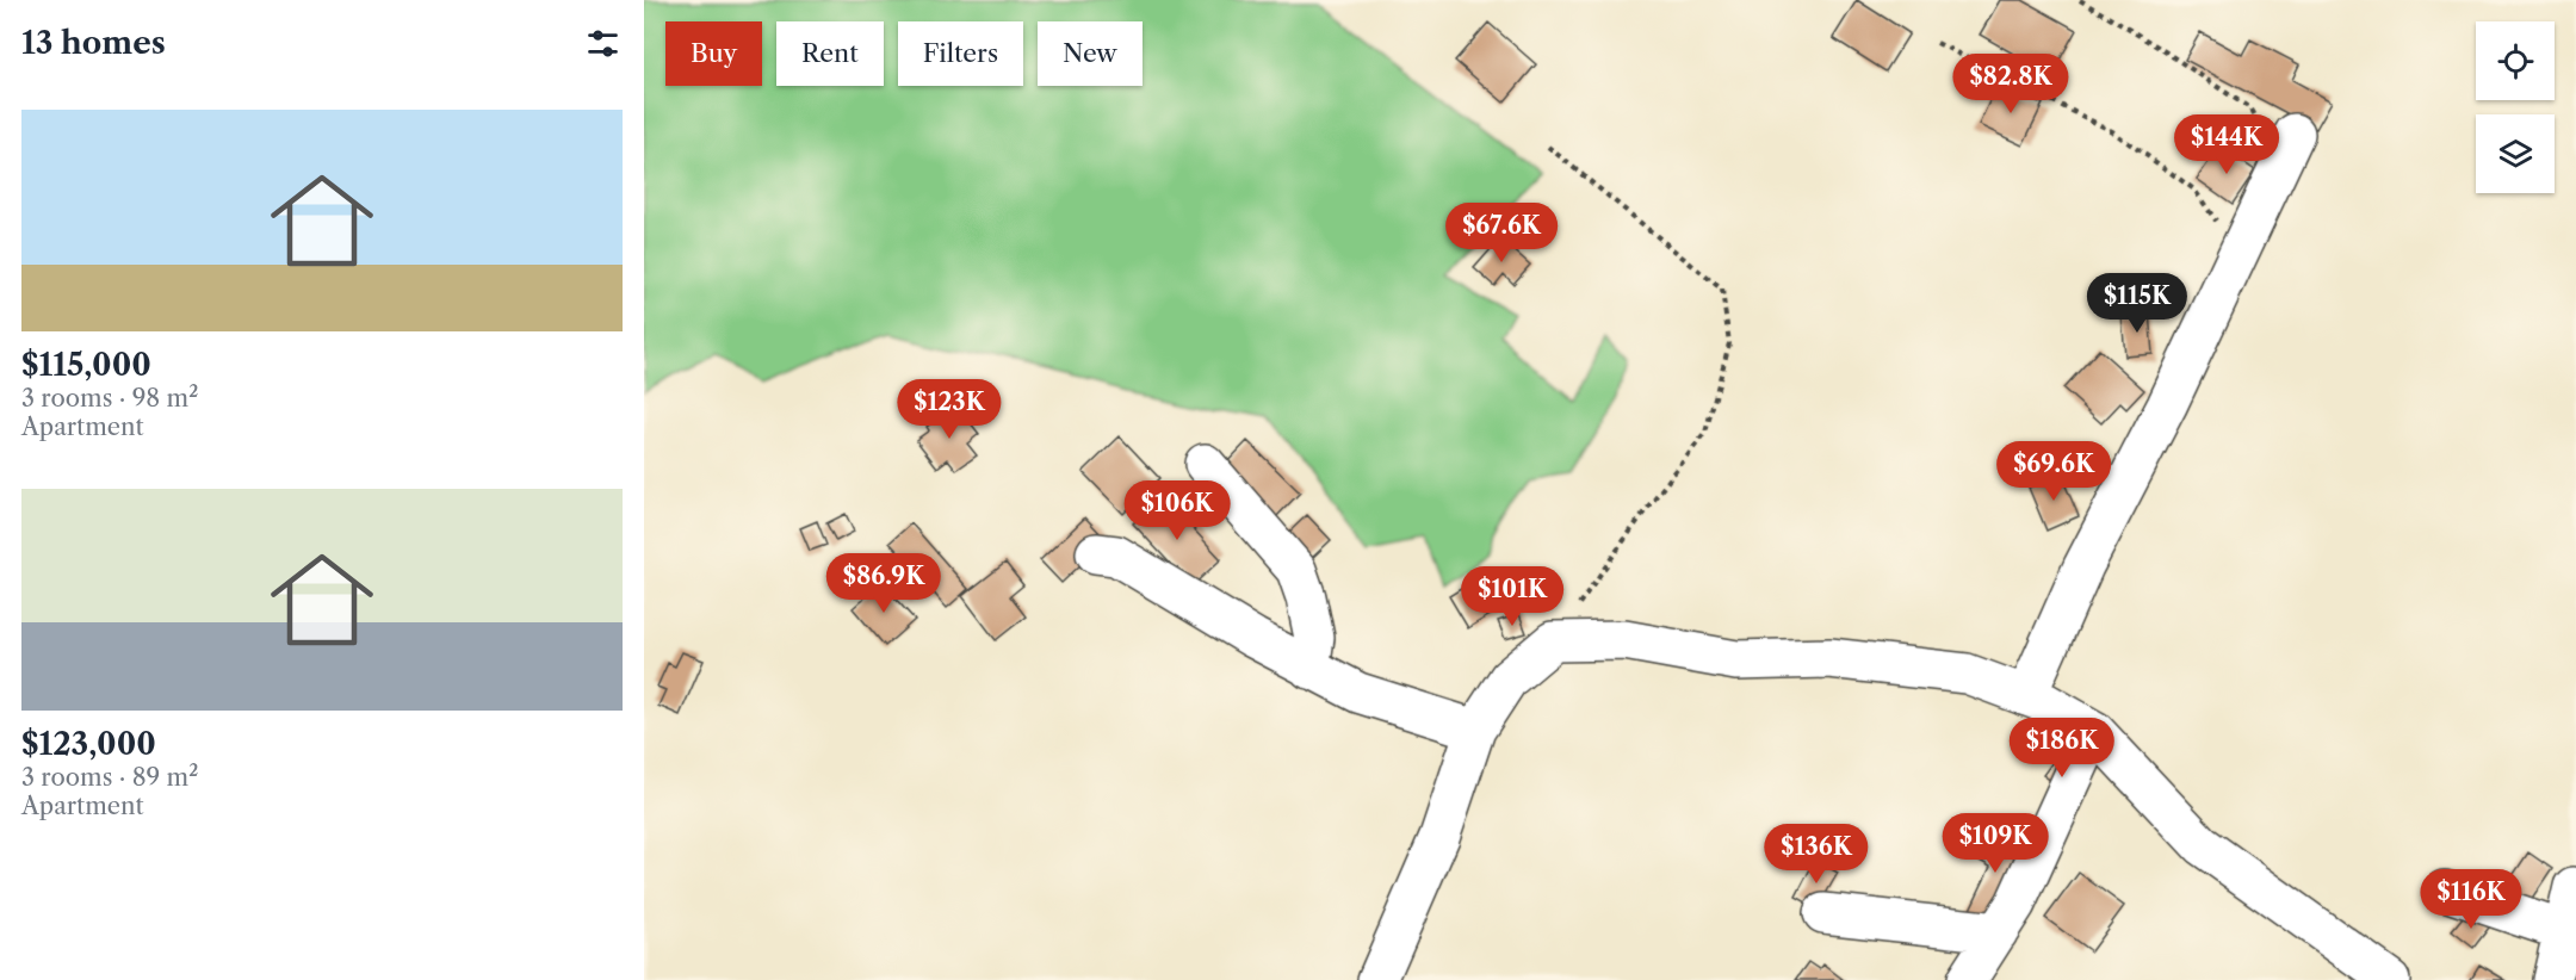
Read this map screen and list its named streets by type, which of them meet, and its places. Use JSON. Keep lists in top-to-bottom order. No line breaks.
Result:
{"page":{"heading":"13 homes","chip":["Buy","Rent","Filters","New"],"price":["$82.8K","$144K","$67.6K","$115K","$123K","$69.6K","$106K","$86.9K","$101K","$186K","$109K","$136K","$116K"],"list":[{"name":"$115,000","note":"3 rooms · 98 m² · Apartment"},{"name":"$123,000","note":"3 rooms · 89 m² · Apartment"}]}}
